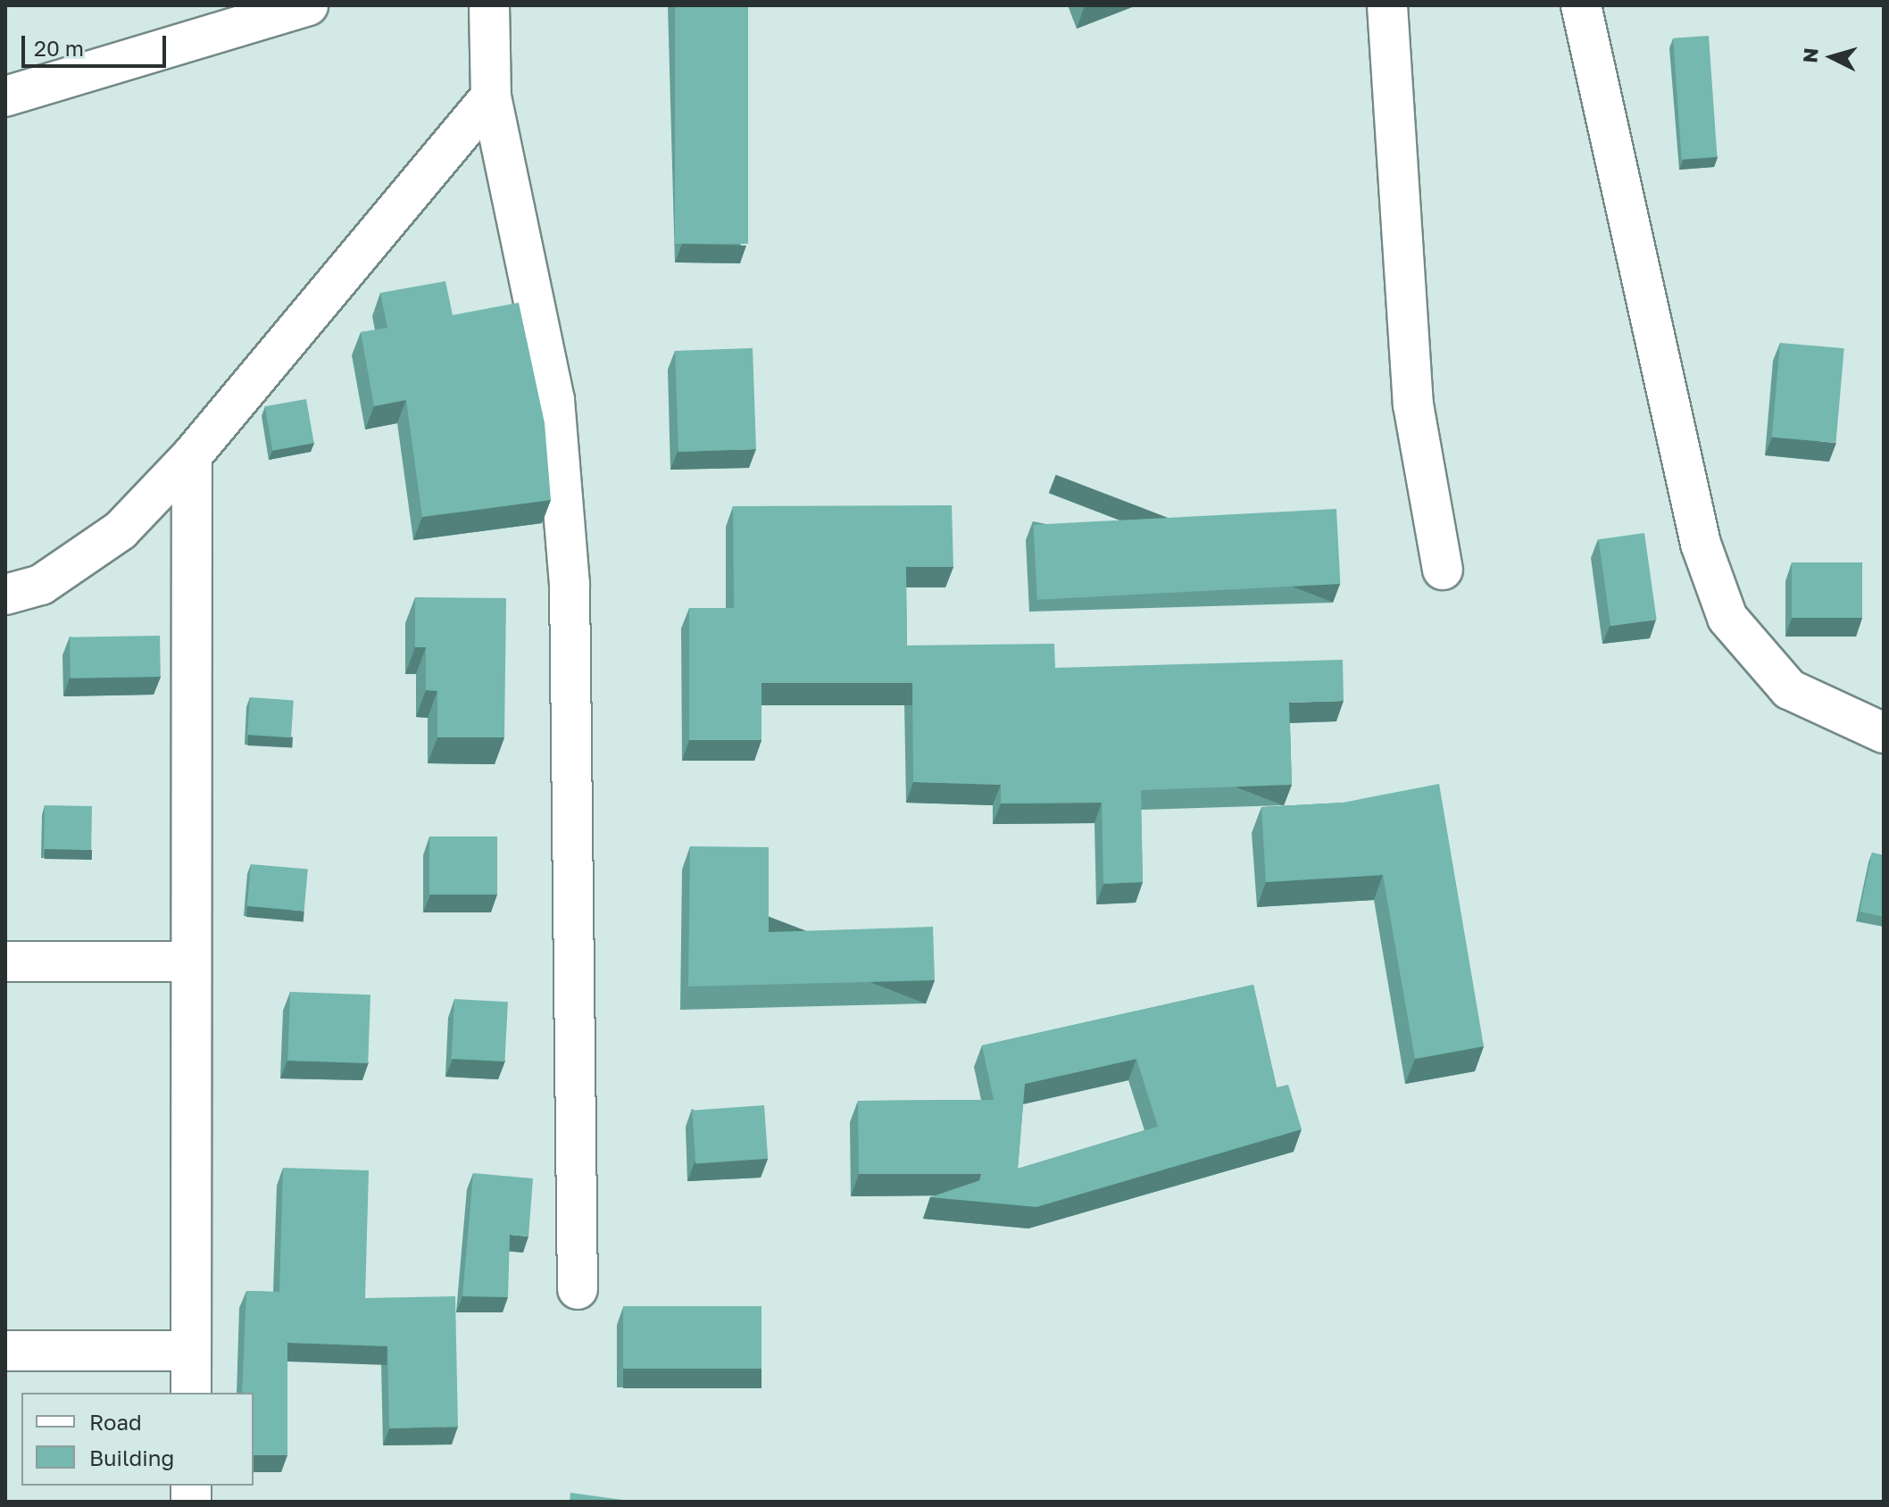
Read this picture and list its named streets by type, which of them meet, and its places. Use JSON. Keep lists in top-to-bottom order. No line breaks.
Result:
{"legend":["Road","Building"],"scale_bar":"20 m","north":"left"}
